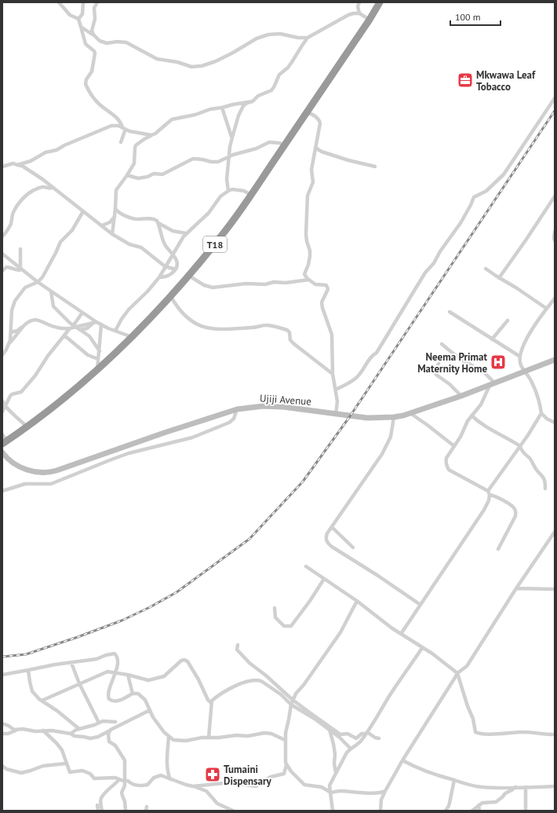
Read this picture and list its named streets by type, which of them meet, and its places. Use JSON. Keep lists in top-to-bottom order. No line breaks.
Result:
{"streets":{"highway":["T18"],"main road":["Ujiji Avenue"]},"places":{"office":["Mkwawa Leaf Tobacco"],"hospital":["Neema Primat Maternity Home"],"pharmacy":["Tumaini Dispensary"]},"scale_bar":"100 m"}
